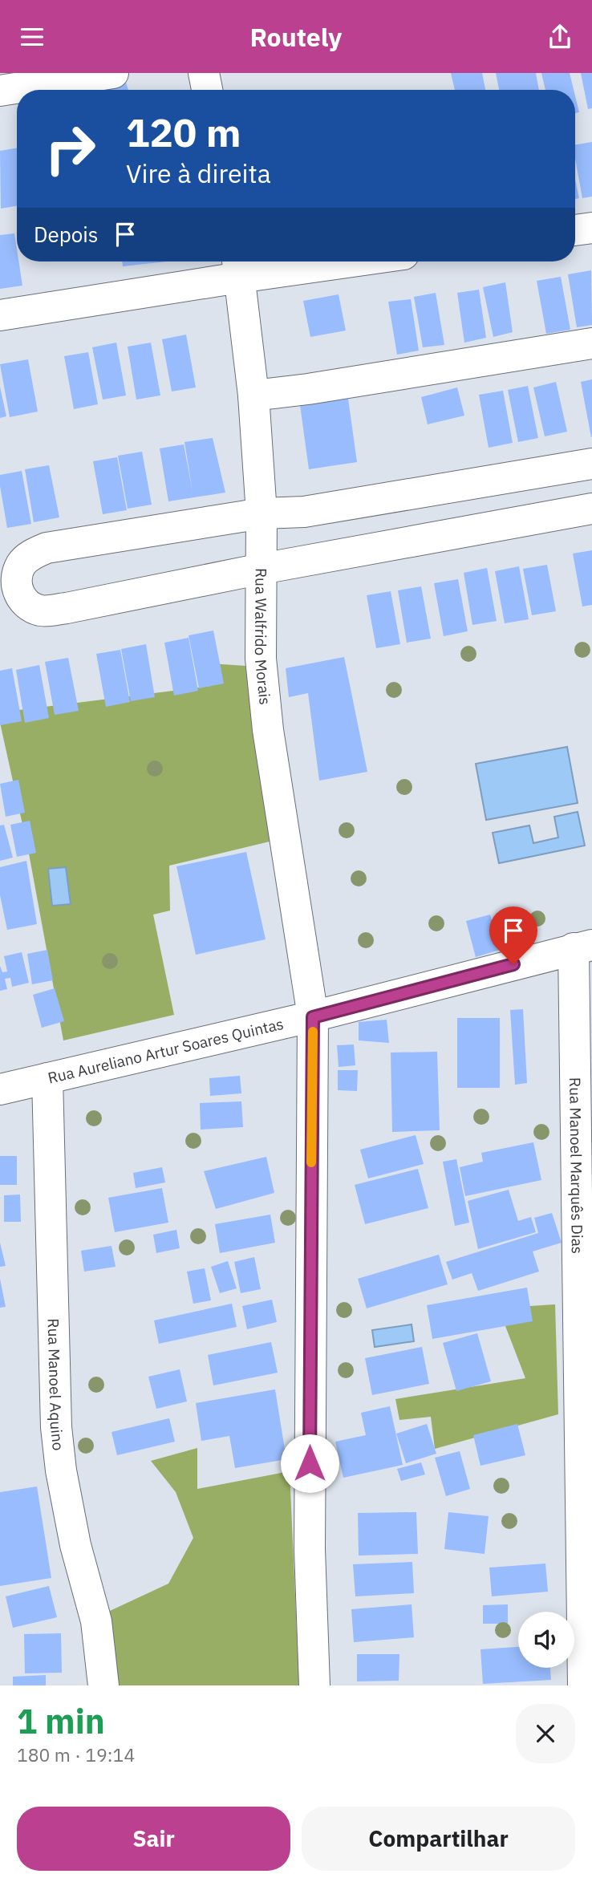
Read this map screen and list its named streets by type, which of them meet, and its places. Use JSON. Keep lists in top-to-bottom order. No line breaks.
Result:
{"streets":{"street":["Rua Walfrido Morais","Rua Aureliano Artur Soares Quintas","Rua Manoel Marquês Dias","Rua Manoel Aquino"]},"crossings":[["Rua Walfrido Morais","Rua Aureliano Artur Soares Quintas"],["Rua Aureliano Artur Soares Quintas","Rua Manoel Marquês Dias"],["Rua Aureliano Artur Soares Quintas","Rua Manoel Aquino"]],"page":{"header":"Routely","turn":["120 m","Vire à direita"],"then":"Depois","heading":["1 min","180 m · 19:14"],"buttons":["Sair","Compartilhar"]}}
